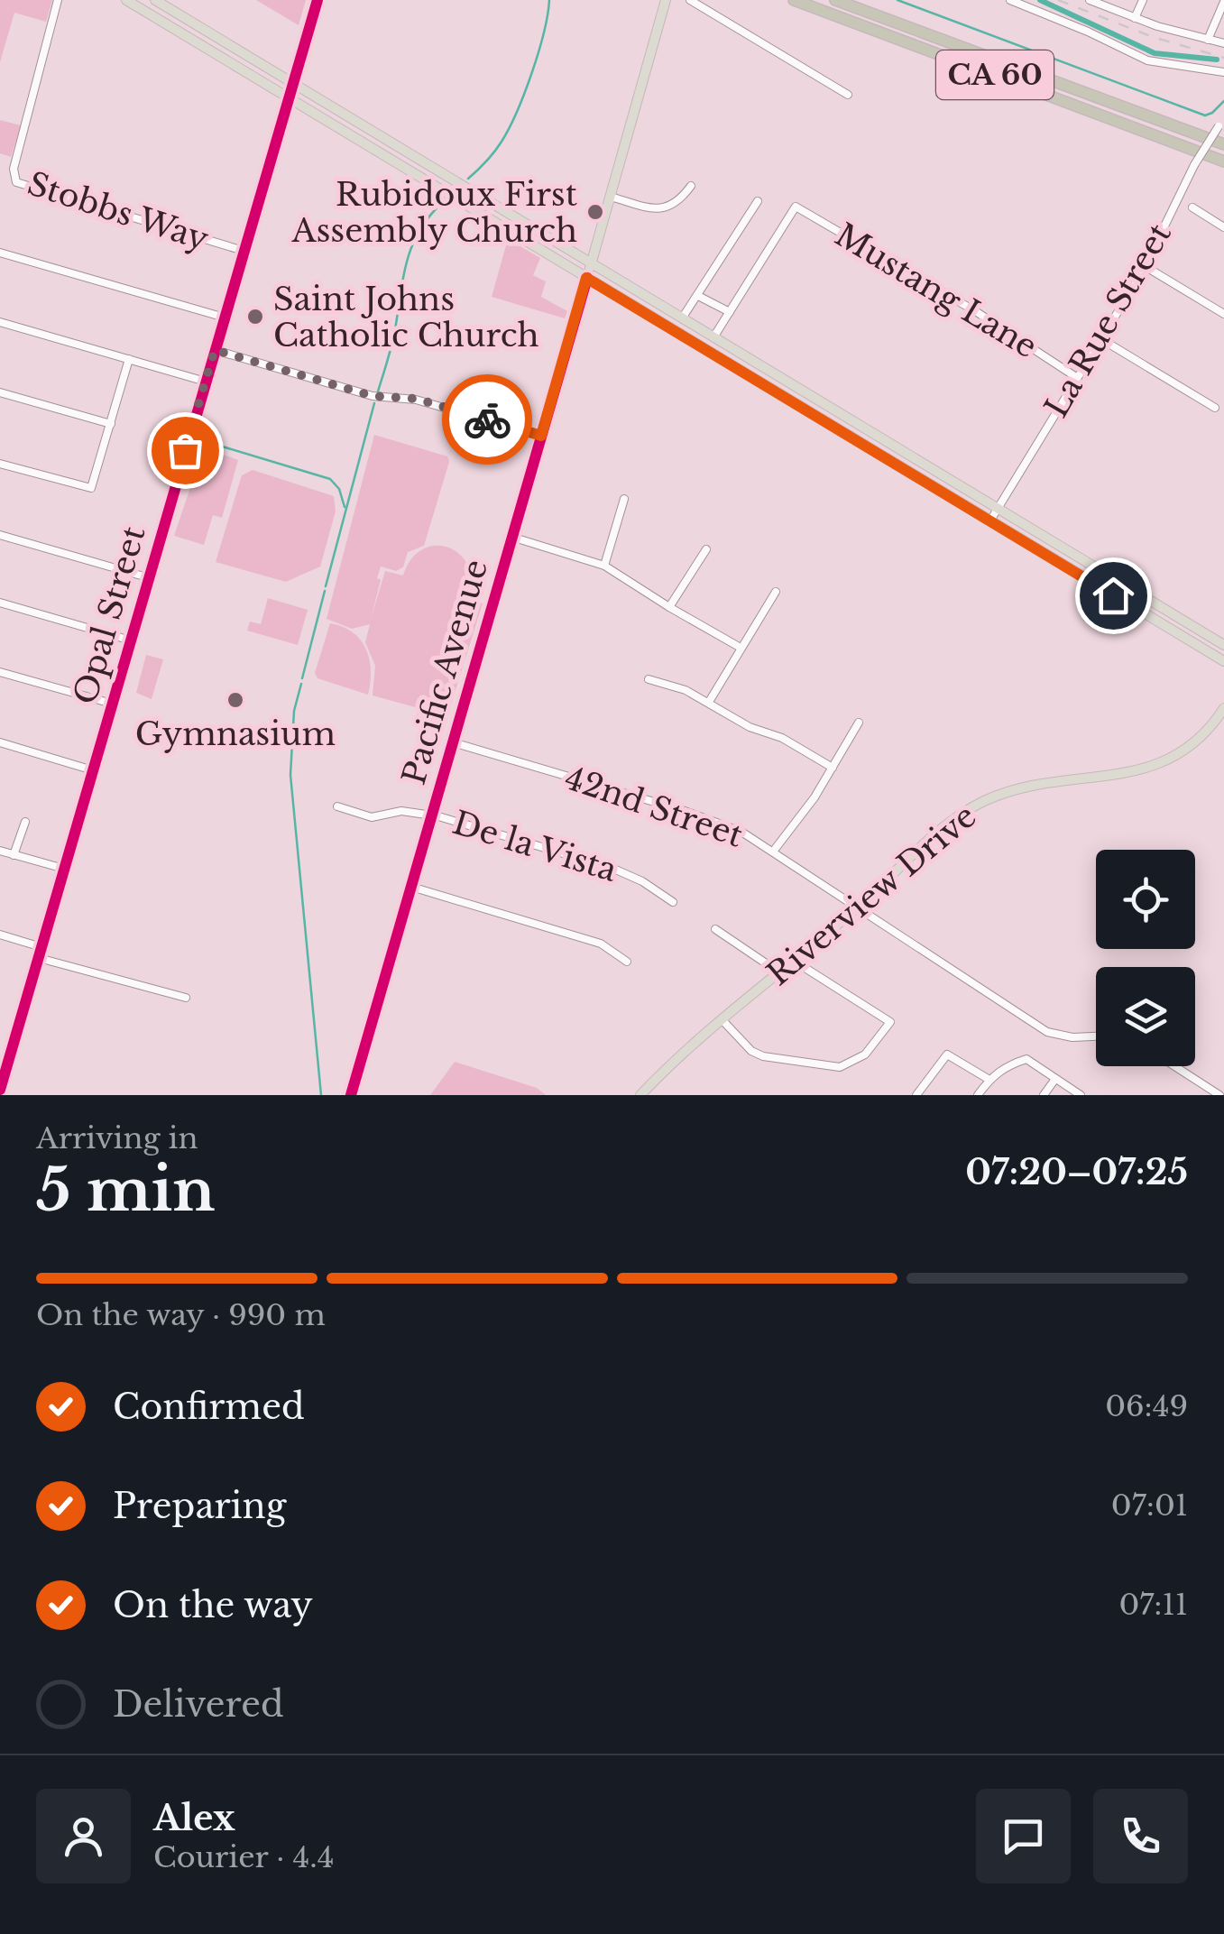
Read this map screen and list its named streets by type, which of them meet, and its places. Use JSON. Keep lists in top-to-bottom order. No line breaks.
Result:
{"streets":{"highway":["CA 60"],"main road":["Pacific Avenue","Riverview Drive"],"street":["Stobbs Way","Mustang Lane","La Rue Street","Opal Street","42nd Street","De la Vista"]},"crossings":[["Stobbs Way","Opal Street"],["Mustang Lane","La Rue Street"],["Pacific Avenue","42nd Street"],["Pacific Avenue","De la Vista"],["42nd Street","Riverview Drive"]],"places":["Rubidoux First Assembly Church","Saint Johns Catholic Church","Gymnasium"],"page":{"heading":["5 min","Arriving in","07:20–07:25"],"panel":["Alex","Courier · 4.4"],"bar":"On the way · 990 m","list":[["Confirmed","06:49"],["Preparing","07:01"],["On the way","07:11"],"Delivered"]}}
